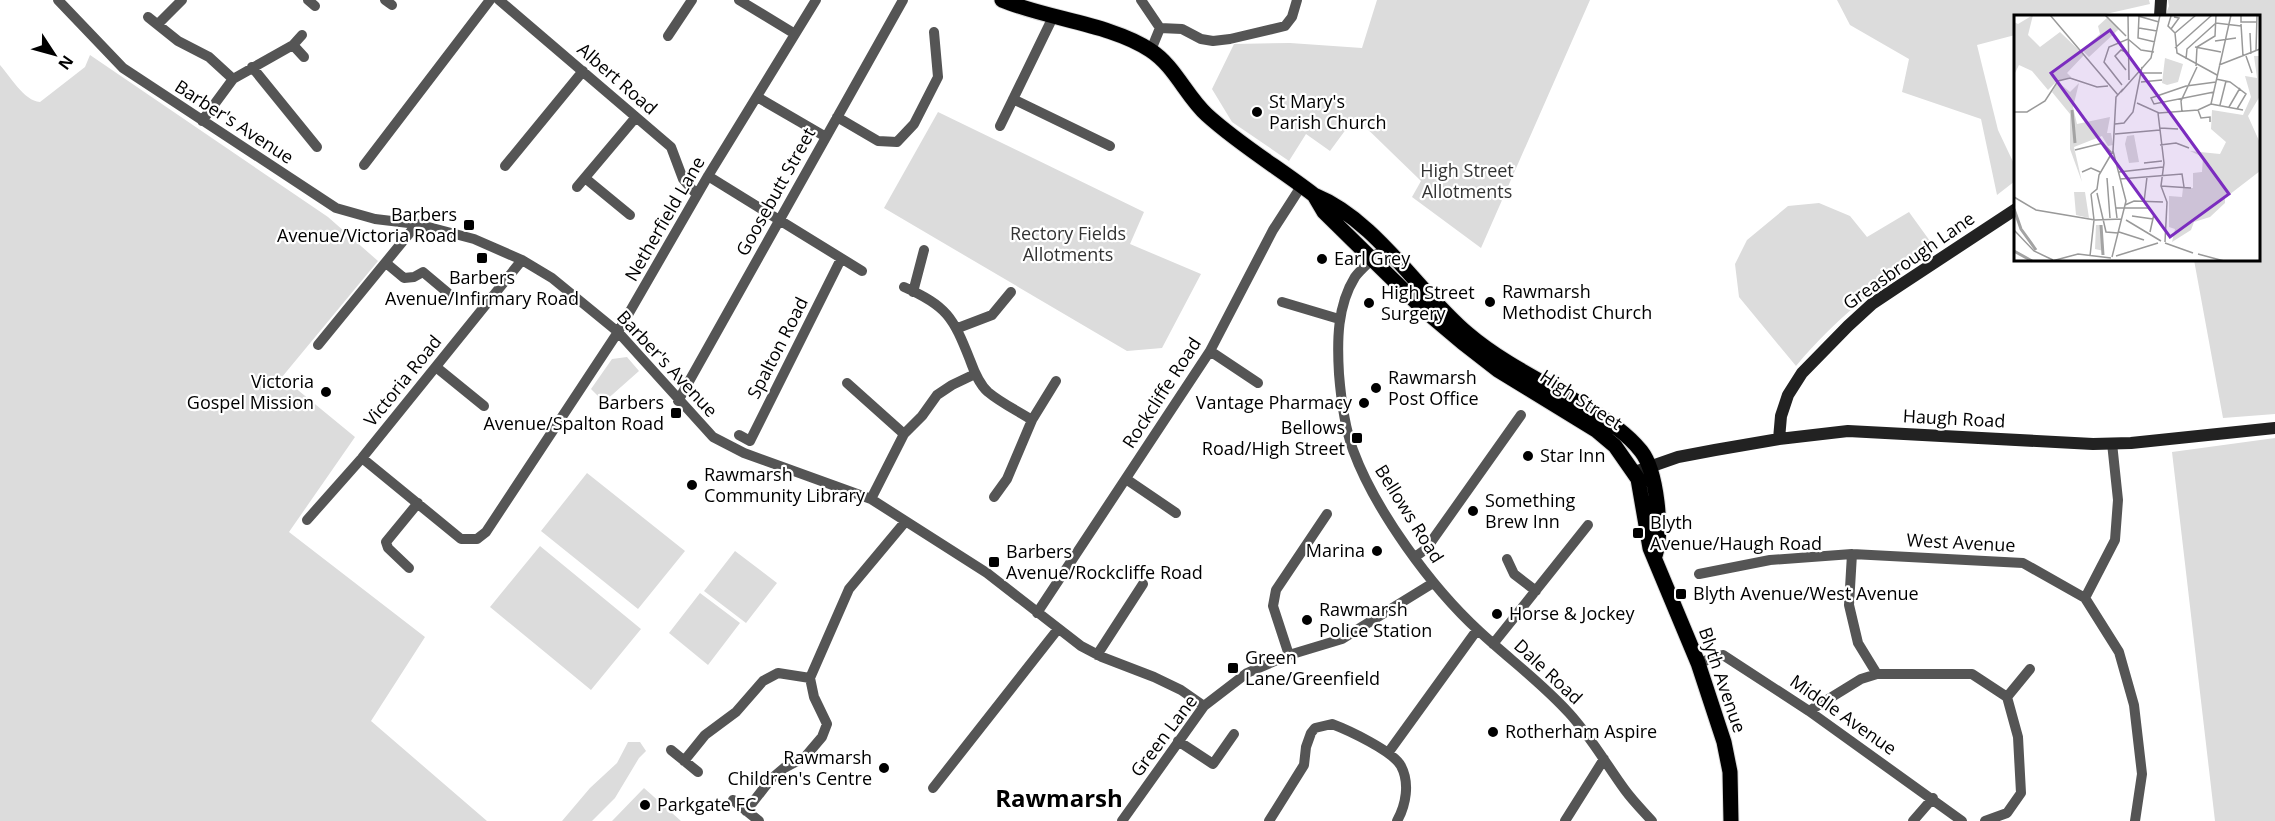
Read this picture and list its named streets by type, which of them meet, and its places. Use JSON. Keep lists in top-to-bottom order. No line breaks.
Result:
{"streets":{"main road":["High Street","Blyth Avenue"],"street":["Albert Road","Barber's Avenue","Goosebutt Street","Netherfield Lane","Greasbrough Lane","Spalton Road","Victoria Road","Rockcliffe Road","Haugh Road","Bellows Road","West Avenue","Dale Road","Middle Avenue","Green Lane"]},"crossings":[["Albert Road","Netherfield Lane"],["Barber's Avenue","Goosebutt Street"],["Barber's Avenue","Netherfield Lane"],["Barber's Avenue","Victoria Road"],["Barber's Avenue","Rockcliffe Road"],["Barber's Avenue","Green Lane"],["Greasbrough Lane","Haugh Road"],["Rockcliffe Road","High Street"],["High Street","Haugh Road"],["High Street","Bellows Road"],["High Street","Blyth Avenue"],["Bellows Road","Dale Road"],["Bellows Road","Green Lane"],["Dale Road","Green Lane"],["Blyth Avenue","Middle Avenue"]],"districts":["Rawmarsh"],"parks":["High Street Allotments","Rectory Fields Allotments"],"places":{"other":["St Mary's Parish Church","Earl Grey","Rawmarsh Methodist Church","High Street Surgery","Rawmarsh Post Office","Victoria Gospel Mission","Vantage Pharmacy","Star Inn","Rawmarsh Community Library","Something Brew Inn","Marina","Horse & Jockey","Rawmarsh Police Station","Rotherham Aspire","Rawmarsh Children's Centre","Parkgate FC"],"transit":["Barbers Avenue/Victoria Road","Barbers Avenue/Infirmary Road","Barbers Avenue/Spalton Road","Bellows Road/High Street","Blyth Avenue/Haugh Road","Barbers Avenue/Rockcliffe Road","Blyth Avenue/West Avenue","Green Lane/Greenfield"]},"north":"bottom right"}
